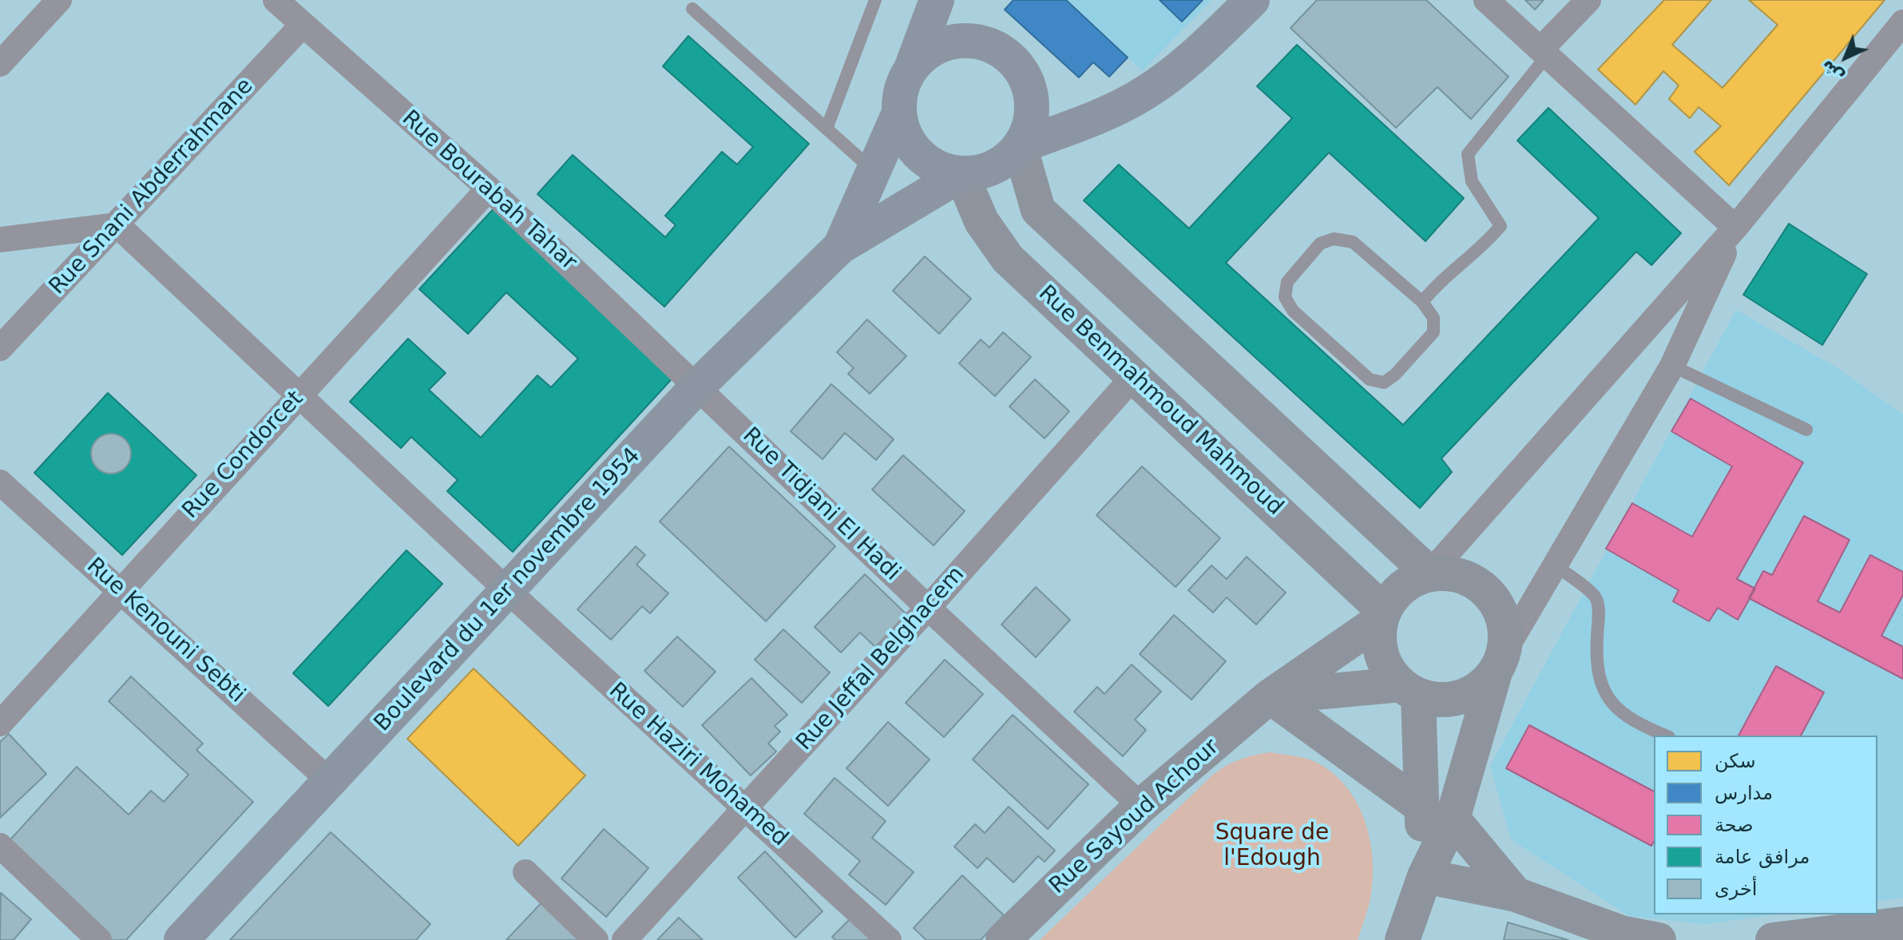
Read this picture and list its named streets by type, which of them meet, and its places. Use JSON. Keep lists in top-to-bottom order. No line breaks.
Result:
{"streets":{"main road":["Rue Benmahmoud Mahmoud","Boulevard du 1er novembre 1954","Rue Sayoud Achour"],"street":["Rue Snani Abderrahmane","Rue Bourabah Tahar","Rue Condorcet","Rue Tidjani El Hadi","Rue Kenouni Sebti","Rue Jeffal Belghacem","Rue Haziri Mohamed"]},"crossings":[["Rue Snani Abderrahmane","Rue Bourabah Tahar"],["Rue Snani Abderrahmane","Rue Haziri Mohamed"],["Rue Bourabah Tahar","Rue Condorcet"],["Rue Bourabah Tahar","Rue Tidjani El Hadi"],["Rue Bourabah Tahar","Boulevard du 1er novembre 1954"],["Rue Benmahmoud Mahmoud","Rue Jeffal Belghacem"],["Rue Benmahmoud Mahmoud","Rue Sayoud Achour"],["Rue Condorcet","Rue Kenouni Sebti"],["Rue Condorcet","Rue Haziri Mohamed"],["Rue Tidjani El Hadi","Boulevard du 1er novembre 1954"],["Rue Tidjani El Hadi","Rue Jeffal Belghacem"],["Rue Tidjani El Hadi","Rue Sayoud Achour"],["Boulevard du 1er novembre 1954","Rue Kenouni Sebti"],["Boulevard du 1er novembre 1954","Rue Haziri Mohamed"],["Rue Jeffal Belghacem","Rue Haziri Mohamed"]],"parks":["Square de l'Edough"],"legend":["سكن","مدارس","صحة","مرافق عامة","أخرى"],"north":"bottom left"}
